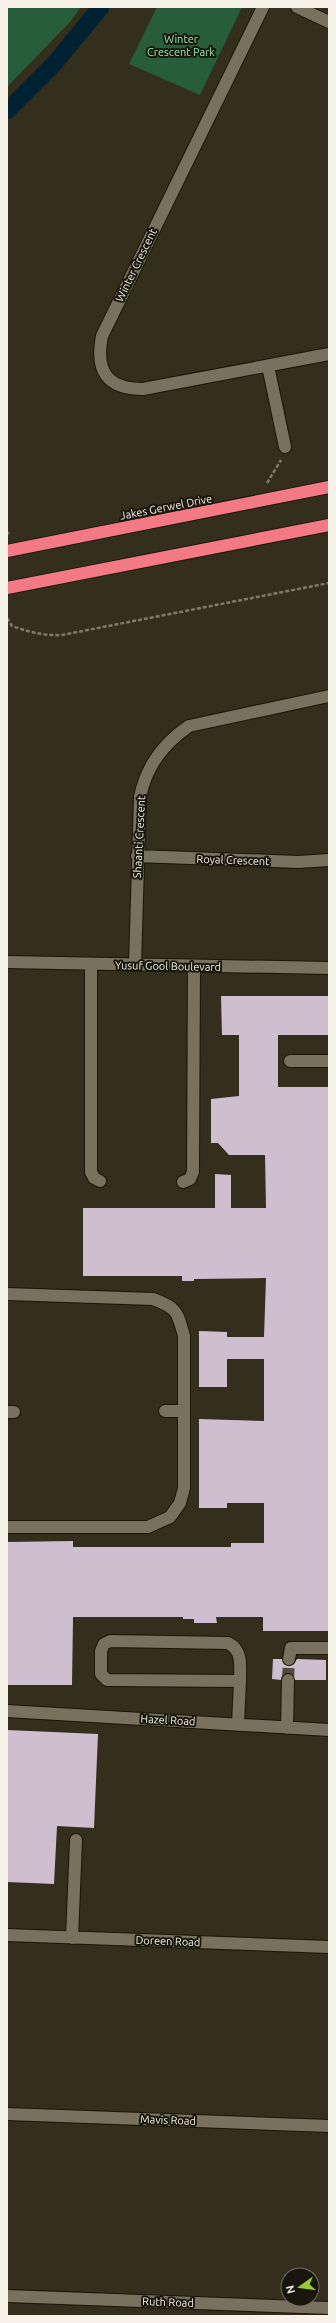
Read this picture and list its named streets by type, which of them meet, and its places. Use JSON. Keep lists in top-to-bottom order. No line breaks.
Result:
{"streets":{"highway":["Jakes Gerwel Drive"],"street":["Winter Crescent","Shaanti Crescent","Royal Crescent","Yusuf Gool Boulevard","Hazel Road","Doreen Road","Mavis Road","Ruth Road"]},"crossings":[["Shaanti Crescent","Royal Crescent"],["Shaanti Crescent","Yusuf Gool Boulevard"]],"parks":["Winter Crescent Park"],"north":"left"}
